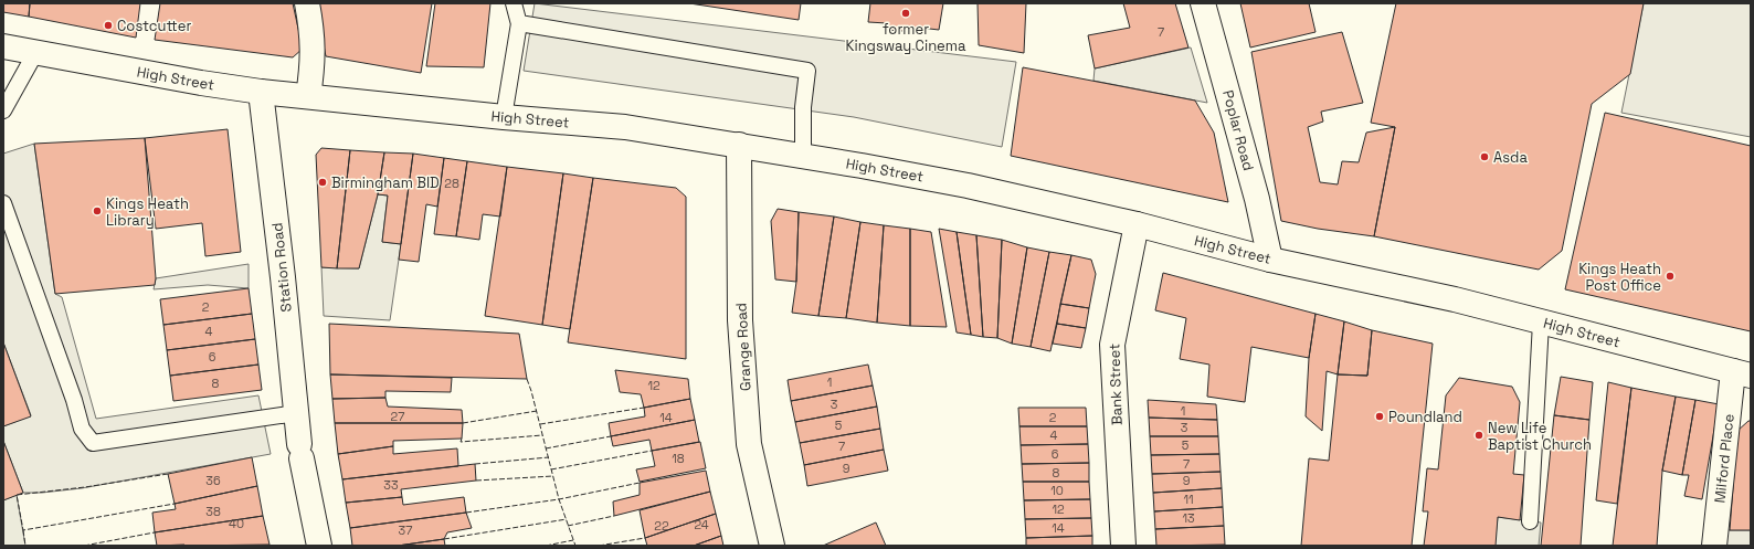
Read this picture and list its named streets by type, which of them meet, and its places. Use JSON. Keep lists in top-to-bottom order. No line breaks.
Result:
{"streets":{"main road":["High Street","Poplar Road","Station Road","Grange Road","Bank Street","Milford Place"]},"crossings":[["High Street","Poplar Road"],["High Street","Station Road"],["High Street","Grange Road"],["High Street","Bank Street"],["High Street","Milford Place"]],"places":["former Kingsway Cinema","Costcutter","Asda","Birmingham BID","Kings Heath Library","Kings Heath Post Office","Poundland","New Life Baptist Church"],"house_numbers":["7","28","2","4","6","1","8","12","3","1","27","14","2","5","3","4","5","7","6","18","7","9","8","36","9","33","10","11","12","38","13","40","24","22","14","37"]}
